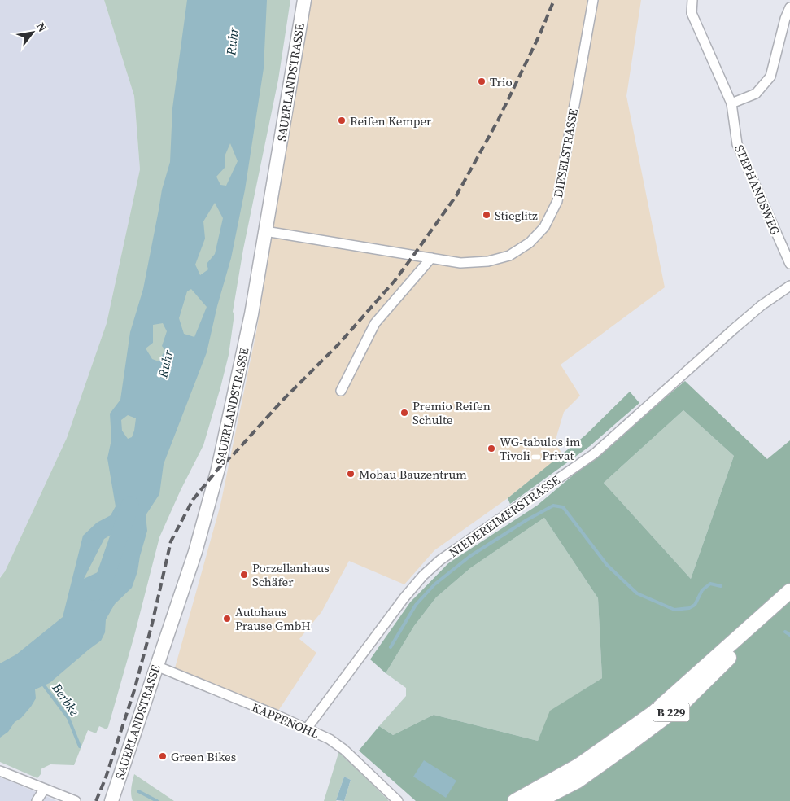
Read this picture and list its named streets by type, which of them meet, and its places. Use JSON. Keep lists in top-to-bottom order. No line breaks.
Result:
{"streets":{"main road":["B 229"],"street":["SAUERLANDSTRASSE","DIESELSTRASSE","STEPHANUSWEG","NIEDEREIMERSTRASSE","KAPPENOHL"]},"crossings":[["SAUERLANDSTRASSE","DIESELSTRASSE"],["SAUERLANDSTRASSE","KAPPENOHL"],["NIEDEREIMERSTRASSE","KAPPENOHL"]],"water":["Ruhr","Berbke"],"places":["Trio","Reifen Kemper","Stieglitz","Premio Reifen Schulte","WG-tabulos im Tivoli – Privat","Mobau Bauzentrum","Porzellanhaus Schäfer","Autohaus Prause GmbH","Green Bikes"],"north":"top right"}
